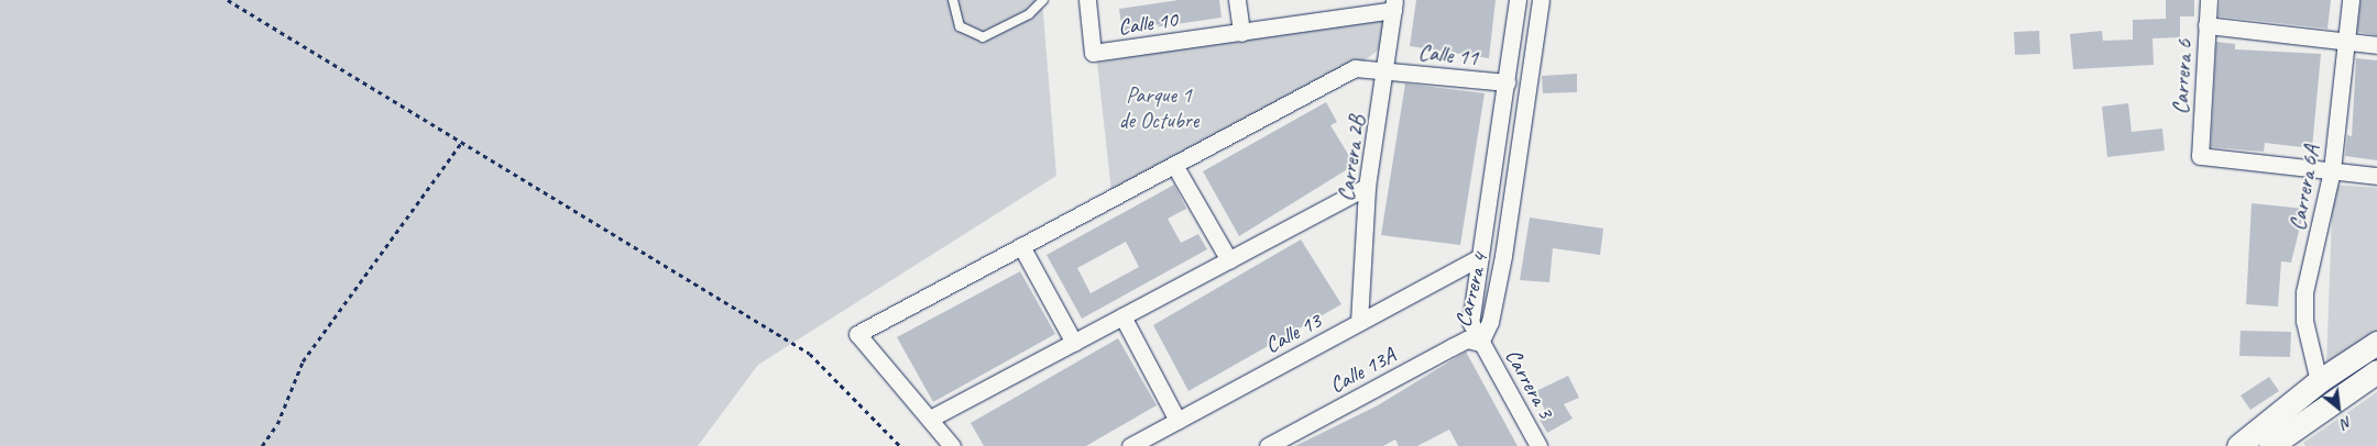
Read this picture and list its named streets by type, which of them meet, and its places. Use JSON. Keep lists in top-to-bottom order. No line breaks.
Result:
{"streets":{"street":["Calle 10","Calle 11","Carrera 6","Carrera 2B","Carrera 6A","Carrera 4","Calle 13","Calle 13A","Carrera 3"]},"crossings":[["Calle 10","Carrera 2B"],["Calle 11","Carrera 2B"],["Calle 11","Carrera 4"],["Carrera 6","Carrera 6A"],["Carrera 2B","Calle 13"],["Carrera 4","Calle 13"],["Carrera 4","Calle 13A"],["Carrera 4","Carrera 3"],["Calle 13A","Carrera 3"]],"parks":["Parque 1 de Octubre"],"north":"bottom right"}
